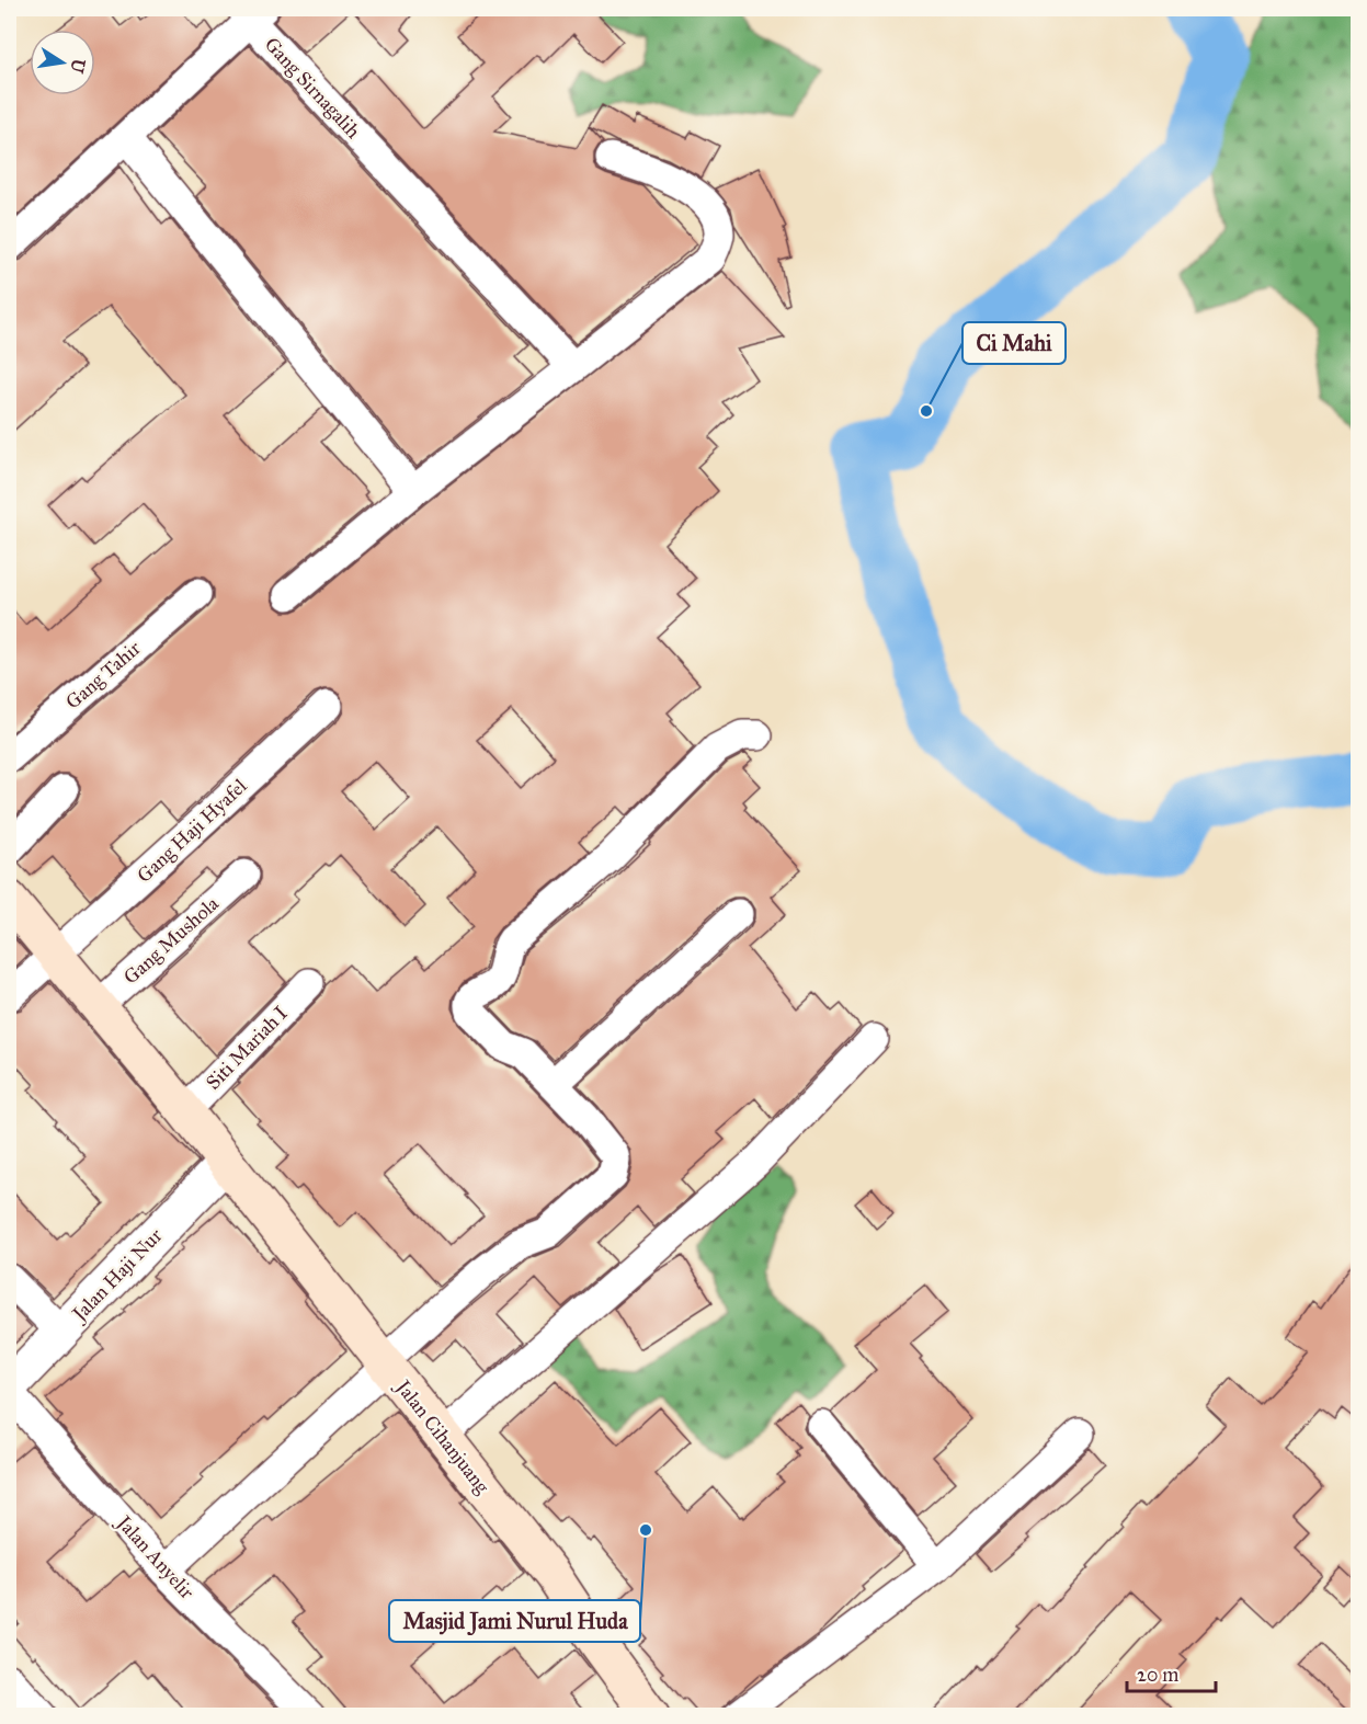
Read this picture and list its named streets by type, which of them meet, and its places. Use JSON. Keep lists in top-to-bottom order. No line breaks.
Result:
{"streets":{"main road":["Jalan Cihanjuang"],"street":["Gang Sirnagalih","Gang Tahir","Gang Haji Hyafel","Gang Mushola","Siti Mariah I","Jalan Haji Nur","Jalan Anyelir"]},"crossings":[["Gang Haji Hyafel","Jalan Cihanjuang"],["Gang Mushola","Jalan Cihanjuang"],["Siti Mariah I","Jalan Cihanjuang"],["Jalan Haji Nur","Jalan Cihanjuang"]],"places":["Ci Mahi","Masjid Jami Nurul Huda"],"scale_bar":"20 m","north":"right"}
